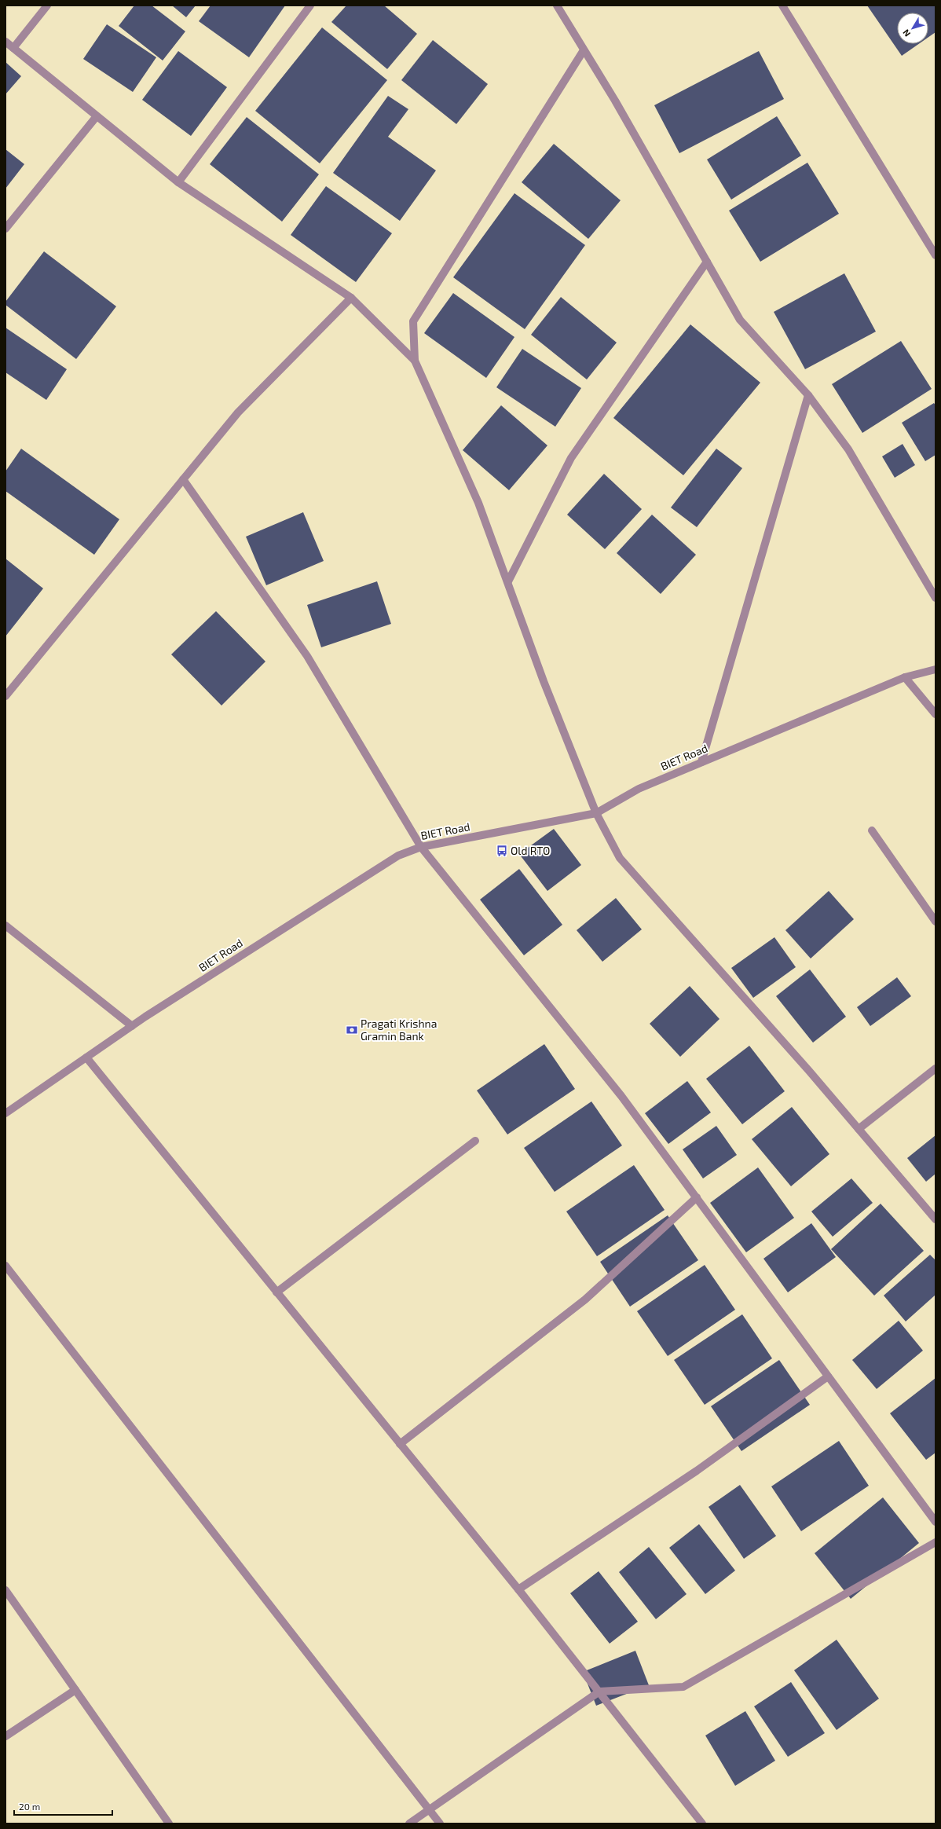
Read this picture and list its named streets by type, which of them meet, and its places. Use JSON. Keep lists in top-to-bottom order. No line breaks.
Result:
{"streets":{"street":["BIET Road"]},"places":{"bus stop":["Old RTO"],"bank":["Pragati Krishna Gramin Bank"]},"scale_bar":"20 m","north":"bottom left"}
